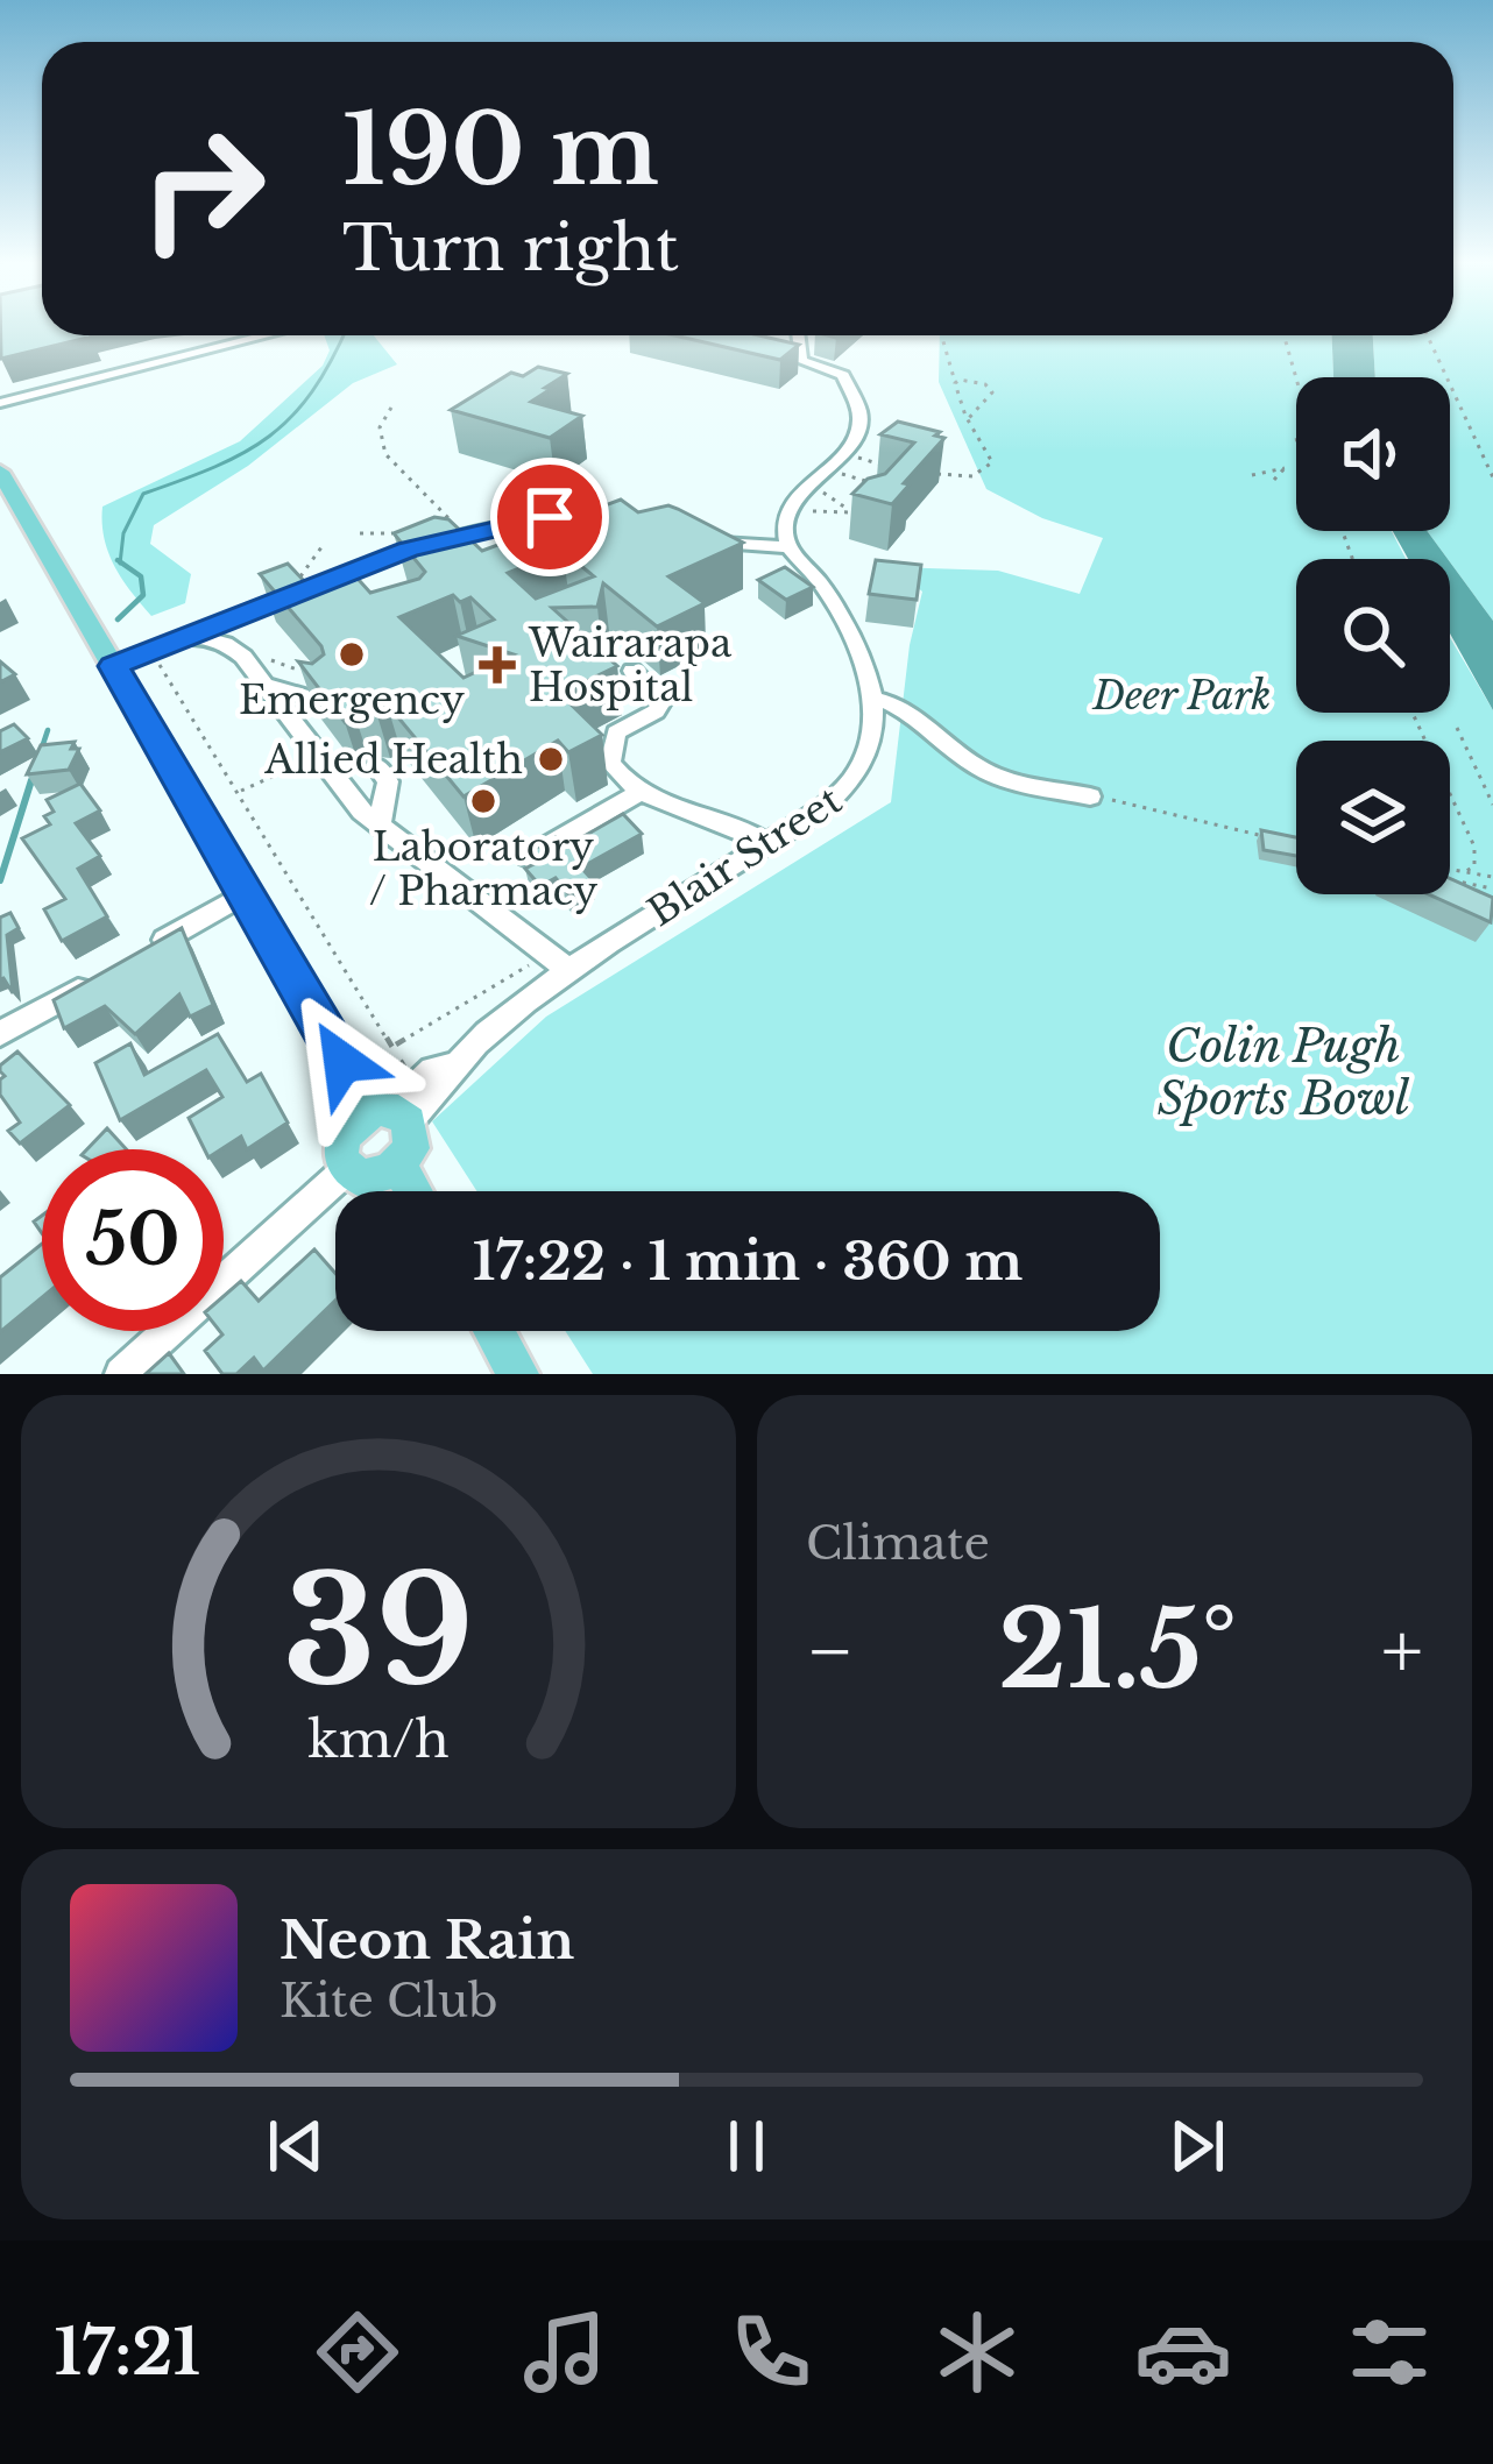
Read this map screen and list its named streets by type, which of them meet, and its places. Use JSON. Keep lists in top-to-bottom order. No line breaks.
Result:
{"streets":{"street":["Blair Street"]},"parks":["Deer Park","Colin Pugh Sports Bowl"],"places":{"other":["Emergency","Allied Health","Laboratory / Pharmacy"],"health":["Wairarapa Hospital"]},"page":{"turn":["190 m","Turn right"],"limit":"50","trip":"17:22 · 1 min · 360 m","tile":"Climate","heat":["−","21.5°","+"],"song":["Neon Rain","Kite Club"],"tabs":"17:21","gauge":["39","km/h"]}}
